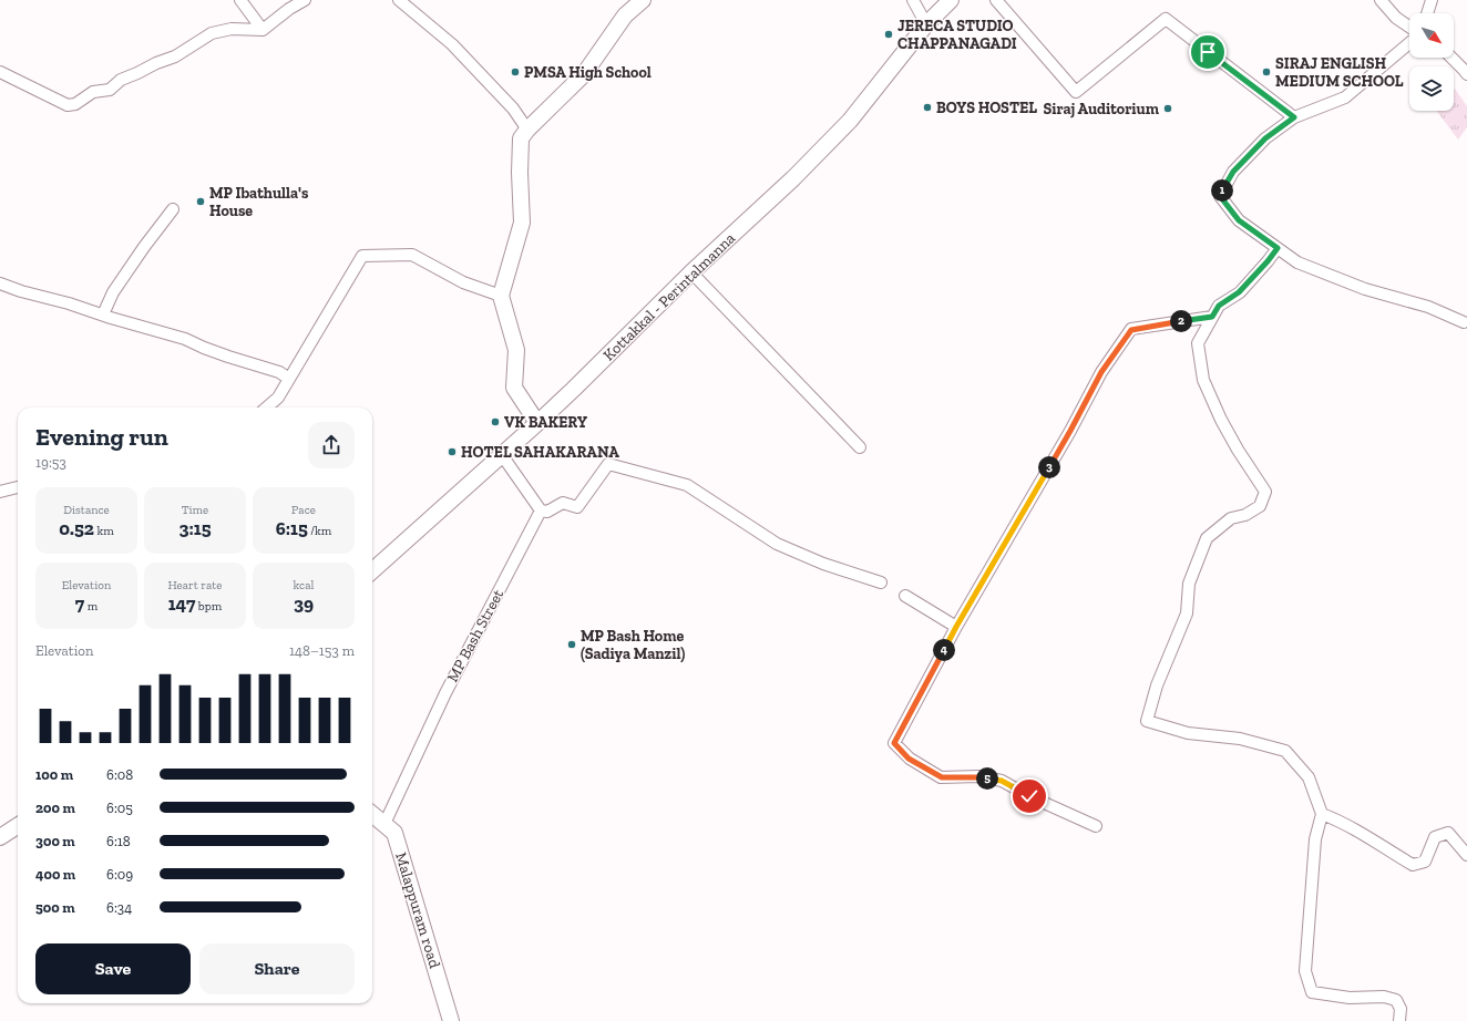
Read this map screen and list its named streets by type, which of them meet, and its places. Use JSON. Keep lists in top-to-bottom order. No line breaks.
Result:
{"streets":{"main road":["Kottakkal - Perintalmanna","Malappuram road"],"street":["MP Bash Street"]},"crossings":[["MP Bash Street","Malappuram road"]],"places":["JERECA STUDIO CHAPPANAGADI","PMSA High School","SIRAJ ENGLISH MEDIUM SCHOOL","BOYS HOSTEL","Siraj Auditorium","MP Ibathulla's House","VK BAKERY","HOTEL SAHAKARANA","MP Bash Home (Sadiya Manzil)"],"north":"bottom right","page":{"pins":["1","2","3","4","5"],"heading":["Evening run","19:53"],"stats":[["Distance","0.52 km"],["Time","3:15"],["Pace","6:15 /km"],["Elevation","7 m"],["Heart rate","147 bpm"],["kcal","39"]],"chart":["Elevation","148–153 m"],"list":[{"name":"100 m","note":"6:08"},{"name":"200 m","note":"6:05"},{"name":"300 m","note":"6:18"},{"name":"400 m","note":"6:09"},{"name":"500 m","note":"6:34"}],"buttons":["Save","Share"]}}
